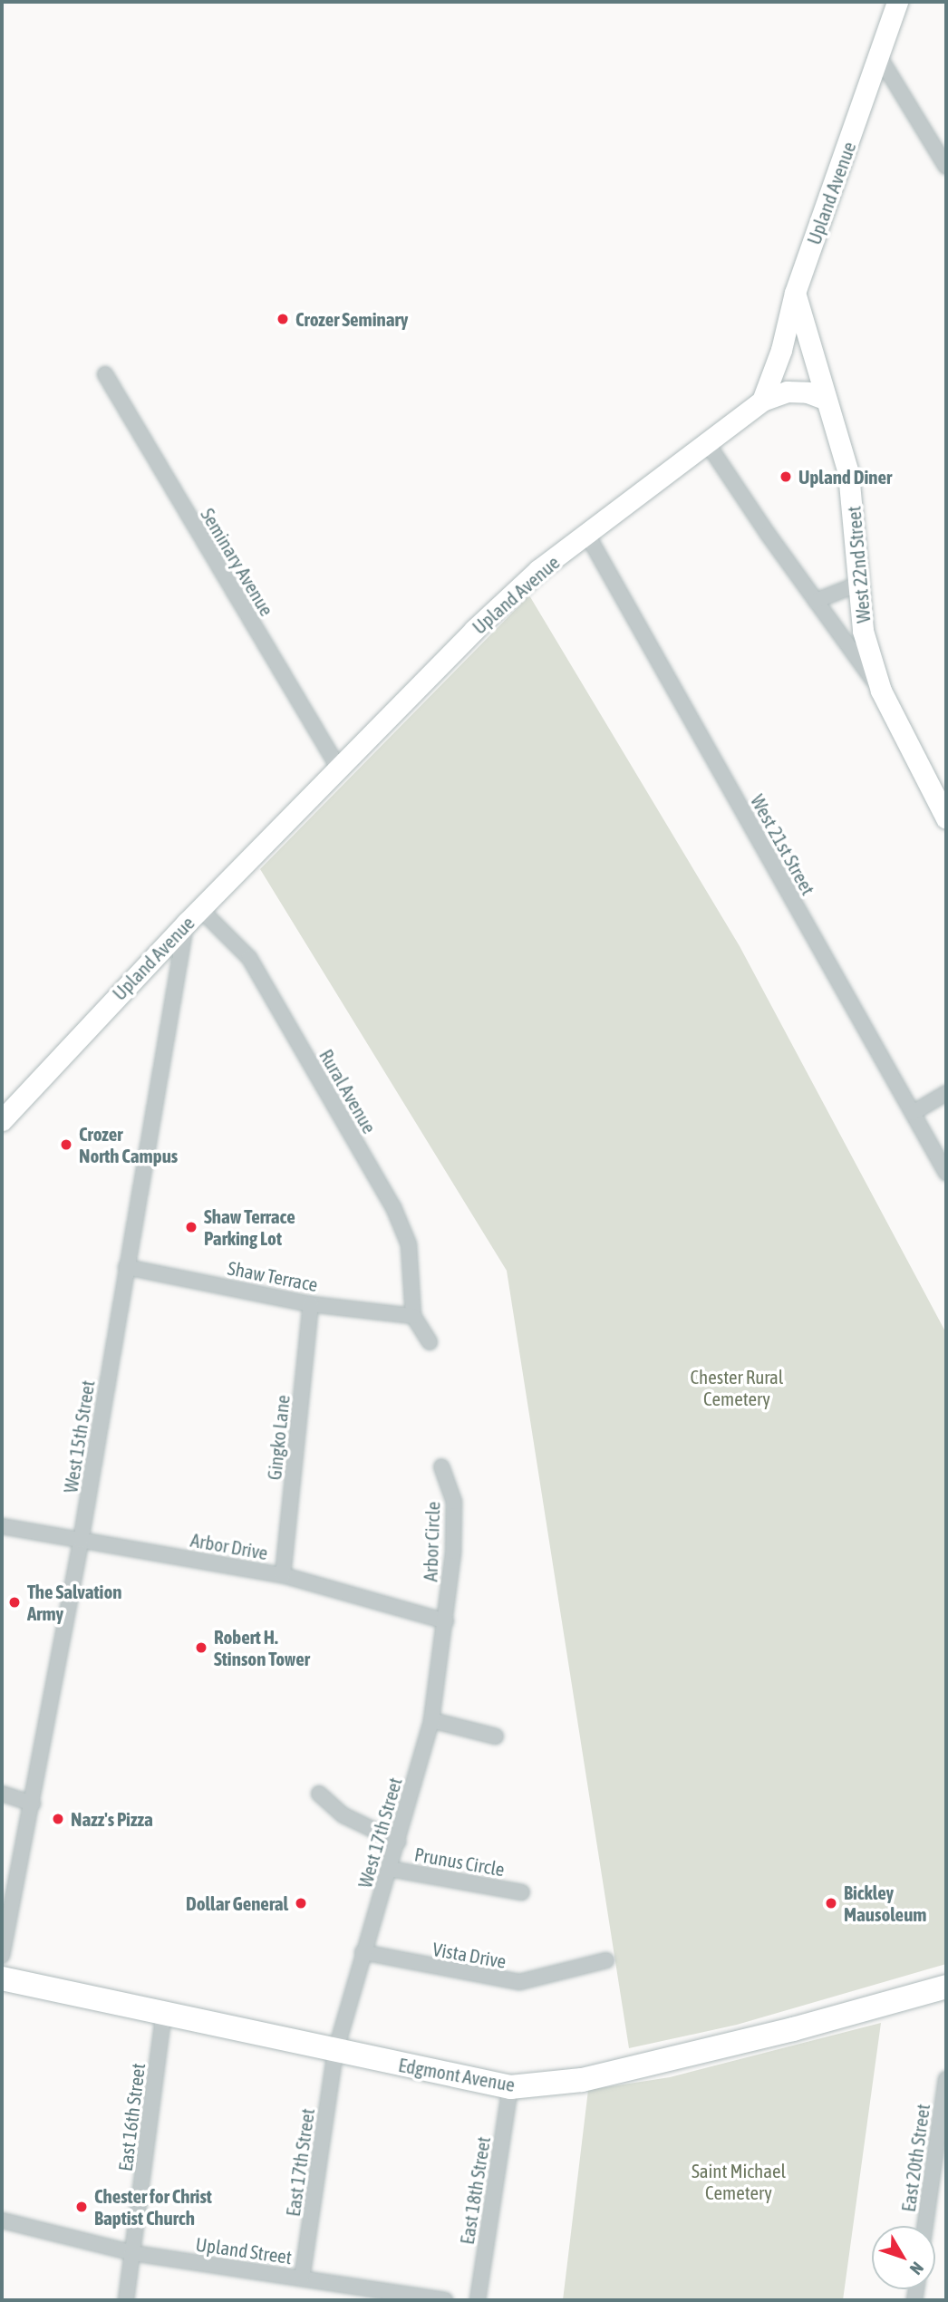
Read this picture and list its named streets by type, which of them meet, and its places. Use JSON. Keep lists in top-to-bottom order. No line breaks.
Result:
{"streets":{"main road":["Upland Avenue","West 22nd Street","Edgmont Avenue"],"street":["Seminary Avenue","West 21st Street","Rural Avenue","Shaw Terrace","West 15th Street","Gingko Lane","Arbor Circle","Arbor Drive","West 17th Street","Prunus Circle","Vista Drive","East 16th Street","East 20th Street","East 17th Street","East 18th Street","Upland Street"]},"crossings":[["Upland Avenue","Seminary Avenue"],["Upland Avenue","West 22nd Street"],["Upland Avenue","West 21st Street"],["Upland Avenue","Rural Avenue"],["Upland Avenue","West 15th Street"],["Rural Avenue","Shaw Terrace"],["Rural Avenue","West 15th Street"],["Shaw Terrace","West 15th Street"],["Shaw Terrace","Gingko Lane"],["West 15th Street","Arbor Drive"],["Gingko Lane","Arbor Drive"],["Arbor Circle","Arbor Drive"],["Arbor Circle","West 17th Street"],["Arbor Drive","West 17th Street"],["West 17th Street","Prunus Circle"],["West 17th Street","Vista Drive"],["West 17th Street","Edgmont Avenue"],["West 17th Street","East 17th Street"],["Edgmont Avenue","East 16th Street"],["Edgmont Avenue","East 17th Street"],["Edgmont Avenue","East 18th Street"],["East 16th Street","Upland Street"],["East 17th Street","Upland Street"]],"parks":["Chester Rural Cemetery","Saint Michael Cemetery"],"places":["Crozer Seminary","Upland Diner","Crozer North Campus","Shaw Terrace Parking Lot","The Salvation Army","Robert H. Stinson Tower","Nazz's Pizza","Dollar General","Bickley Mausoleum","Chester for Christ Baptist Church"],"north":"bottom right"}
